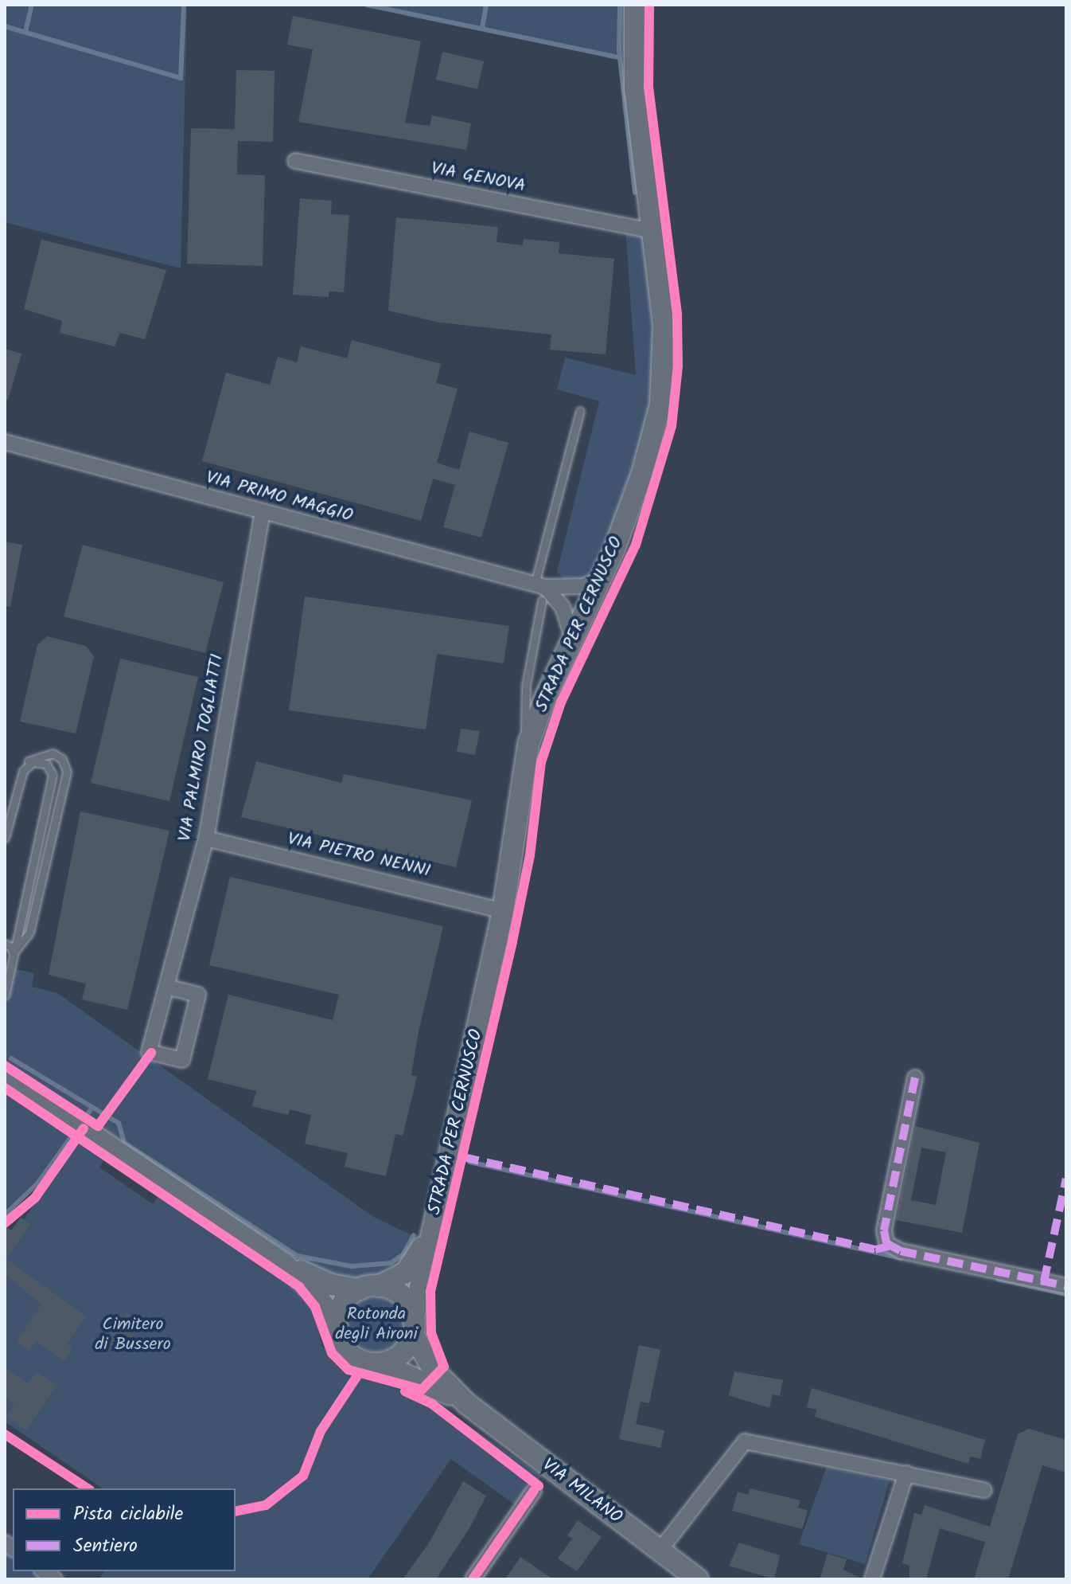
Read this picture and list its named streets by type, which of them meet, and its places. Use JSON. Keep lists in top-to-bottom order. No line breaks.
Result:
{"streets":{"street":["VIA GENOVA","VIA PRIMO MAGGIO","STRADA PER CERNUSCO","VIA PALMIRO TOGLIATTI","VIA PIETRO NENNI","VIA MILANO"]},"crossings":[["VIA GENOVA","STRADA PER CERNUSCO"],["VIA PRIMO MAGGIO","STRADA PER CERNUSCO"],["VIA PRIMO MAGGIO","VIA PALMIRO TOGLIATTI"],["STRADA PER CERNUSCO","VIA PIETRO NENNI"],["STRADA PER CERNUSCO","VIA MILANO"],["VIA PALMIRO TOGLIATTI","VIA PIETRO NENNI"]],"parks":["Rotonda degli Aironi","Cimitero di Bussero"],"legend":["Pista ciclabile","Sentiero"]}
